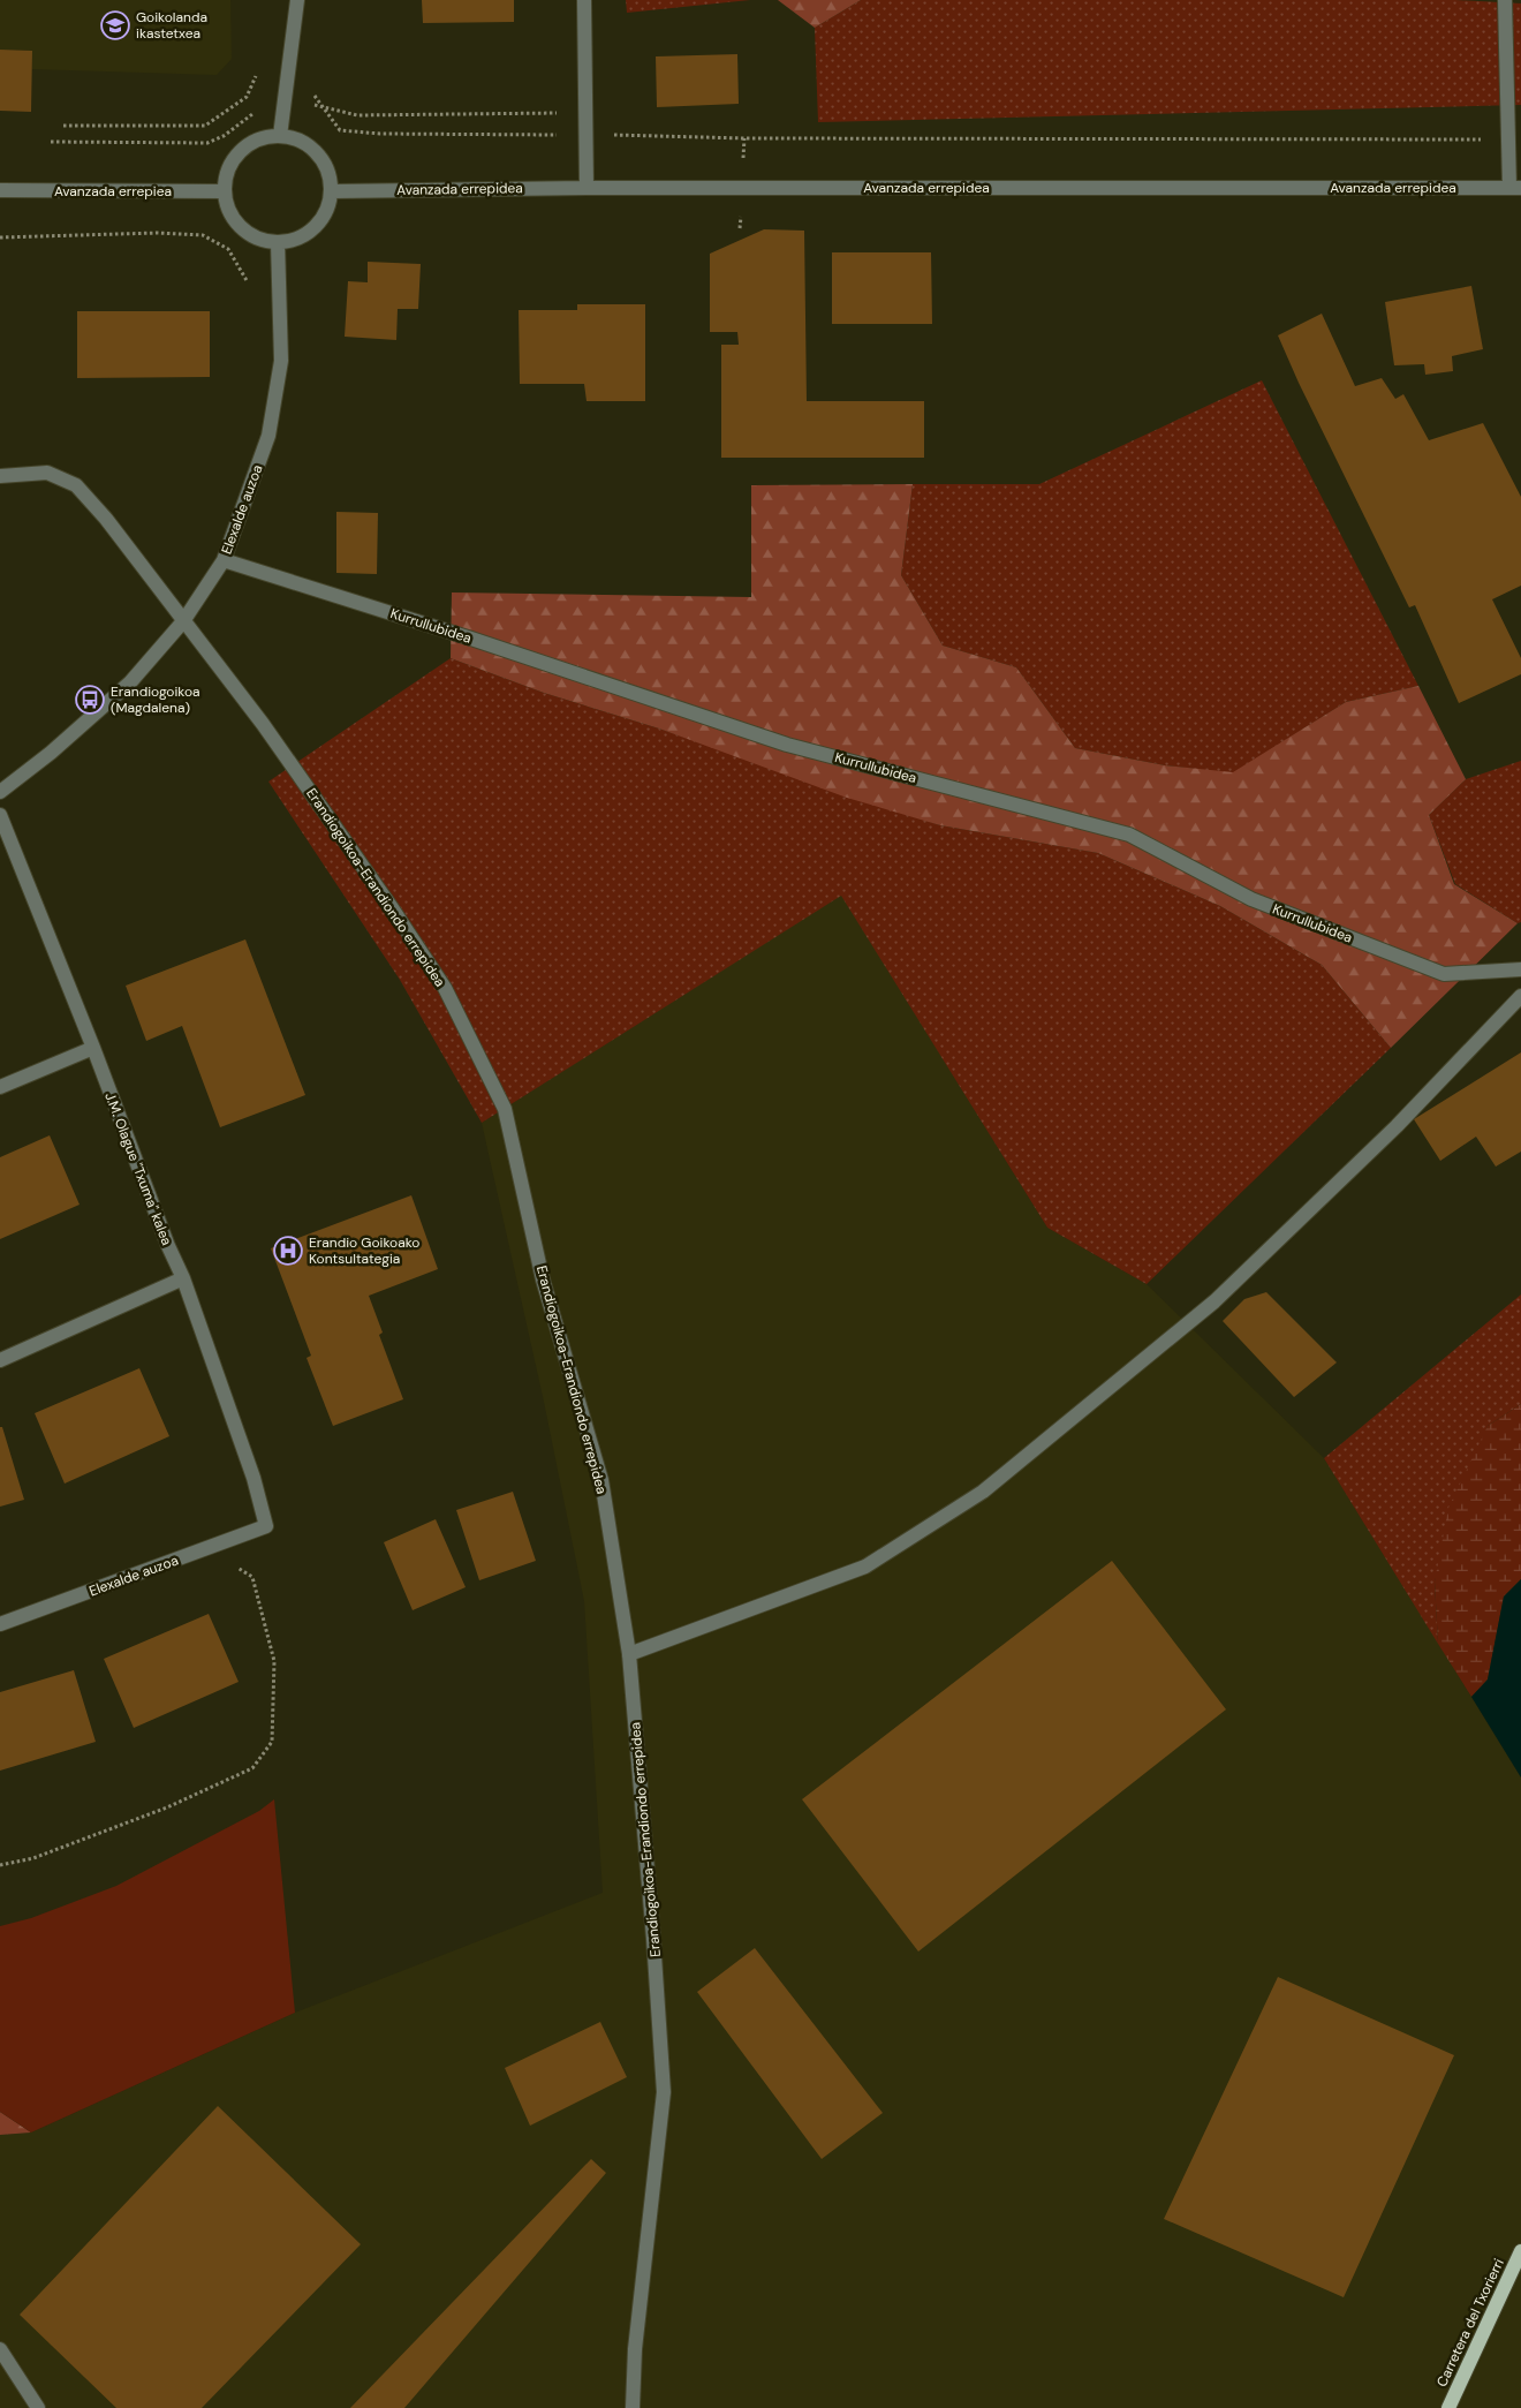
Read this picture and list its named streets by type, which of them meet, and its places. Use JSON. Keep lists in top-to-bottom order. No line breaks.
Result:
{"streets":{"main road":["Carretera del Txorierri"],"street":["Avanzada errepidea","Avanzada errepiea","Elexalde auzoa","Kurrullubidea","Erandiogoikoa-Erandiondo errepidea","J.M. Olague \"Txuma\" kalea"]},"crossings":[["Avanzada errepidea","Avanzada errepiea"],["Avanzada errepidea","Elexalde auzoa"],["Avanzada errepiea","Elexalde auzoa"],["Elexalde auzoa","Kurrullubidea"],["Elexalde auzoa","Erandiogoikoa-Erandiondo errepidea"],["Elexalde auzoa","J.M. Olague \"Txuma\" kalea"]],"places":{"school or university":["Goikolanda ikastetxea"],"bus stop":["Erandiogoikoa (Magdalena)"],"hospital":["Erandio Goikoako Kontsultategia"]}}
